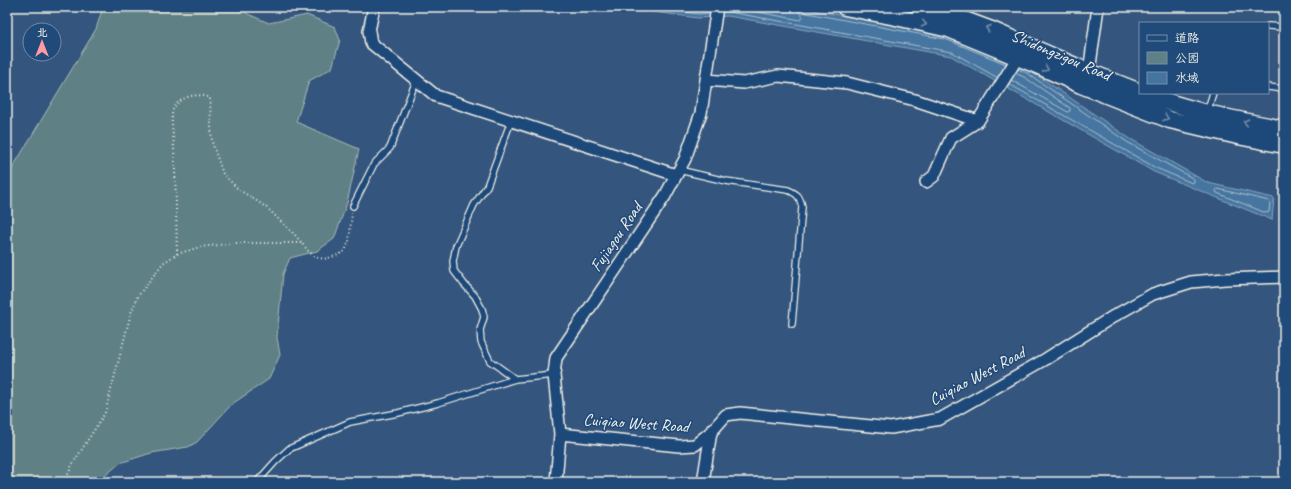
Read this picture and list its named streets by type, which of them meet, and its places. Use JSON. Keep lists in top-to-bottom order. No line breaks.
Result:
{"streets":{"main road":["Shidongzigou Road"],"street":["Fujiagou Road","Cuiqiao West Road"]},"crossings":[["Fujiagou Road","Cuiqiao West Road"]],"legend":["道路","公园","水域"],"north":"top"}
